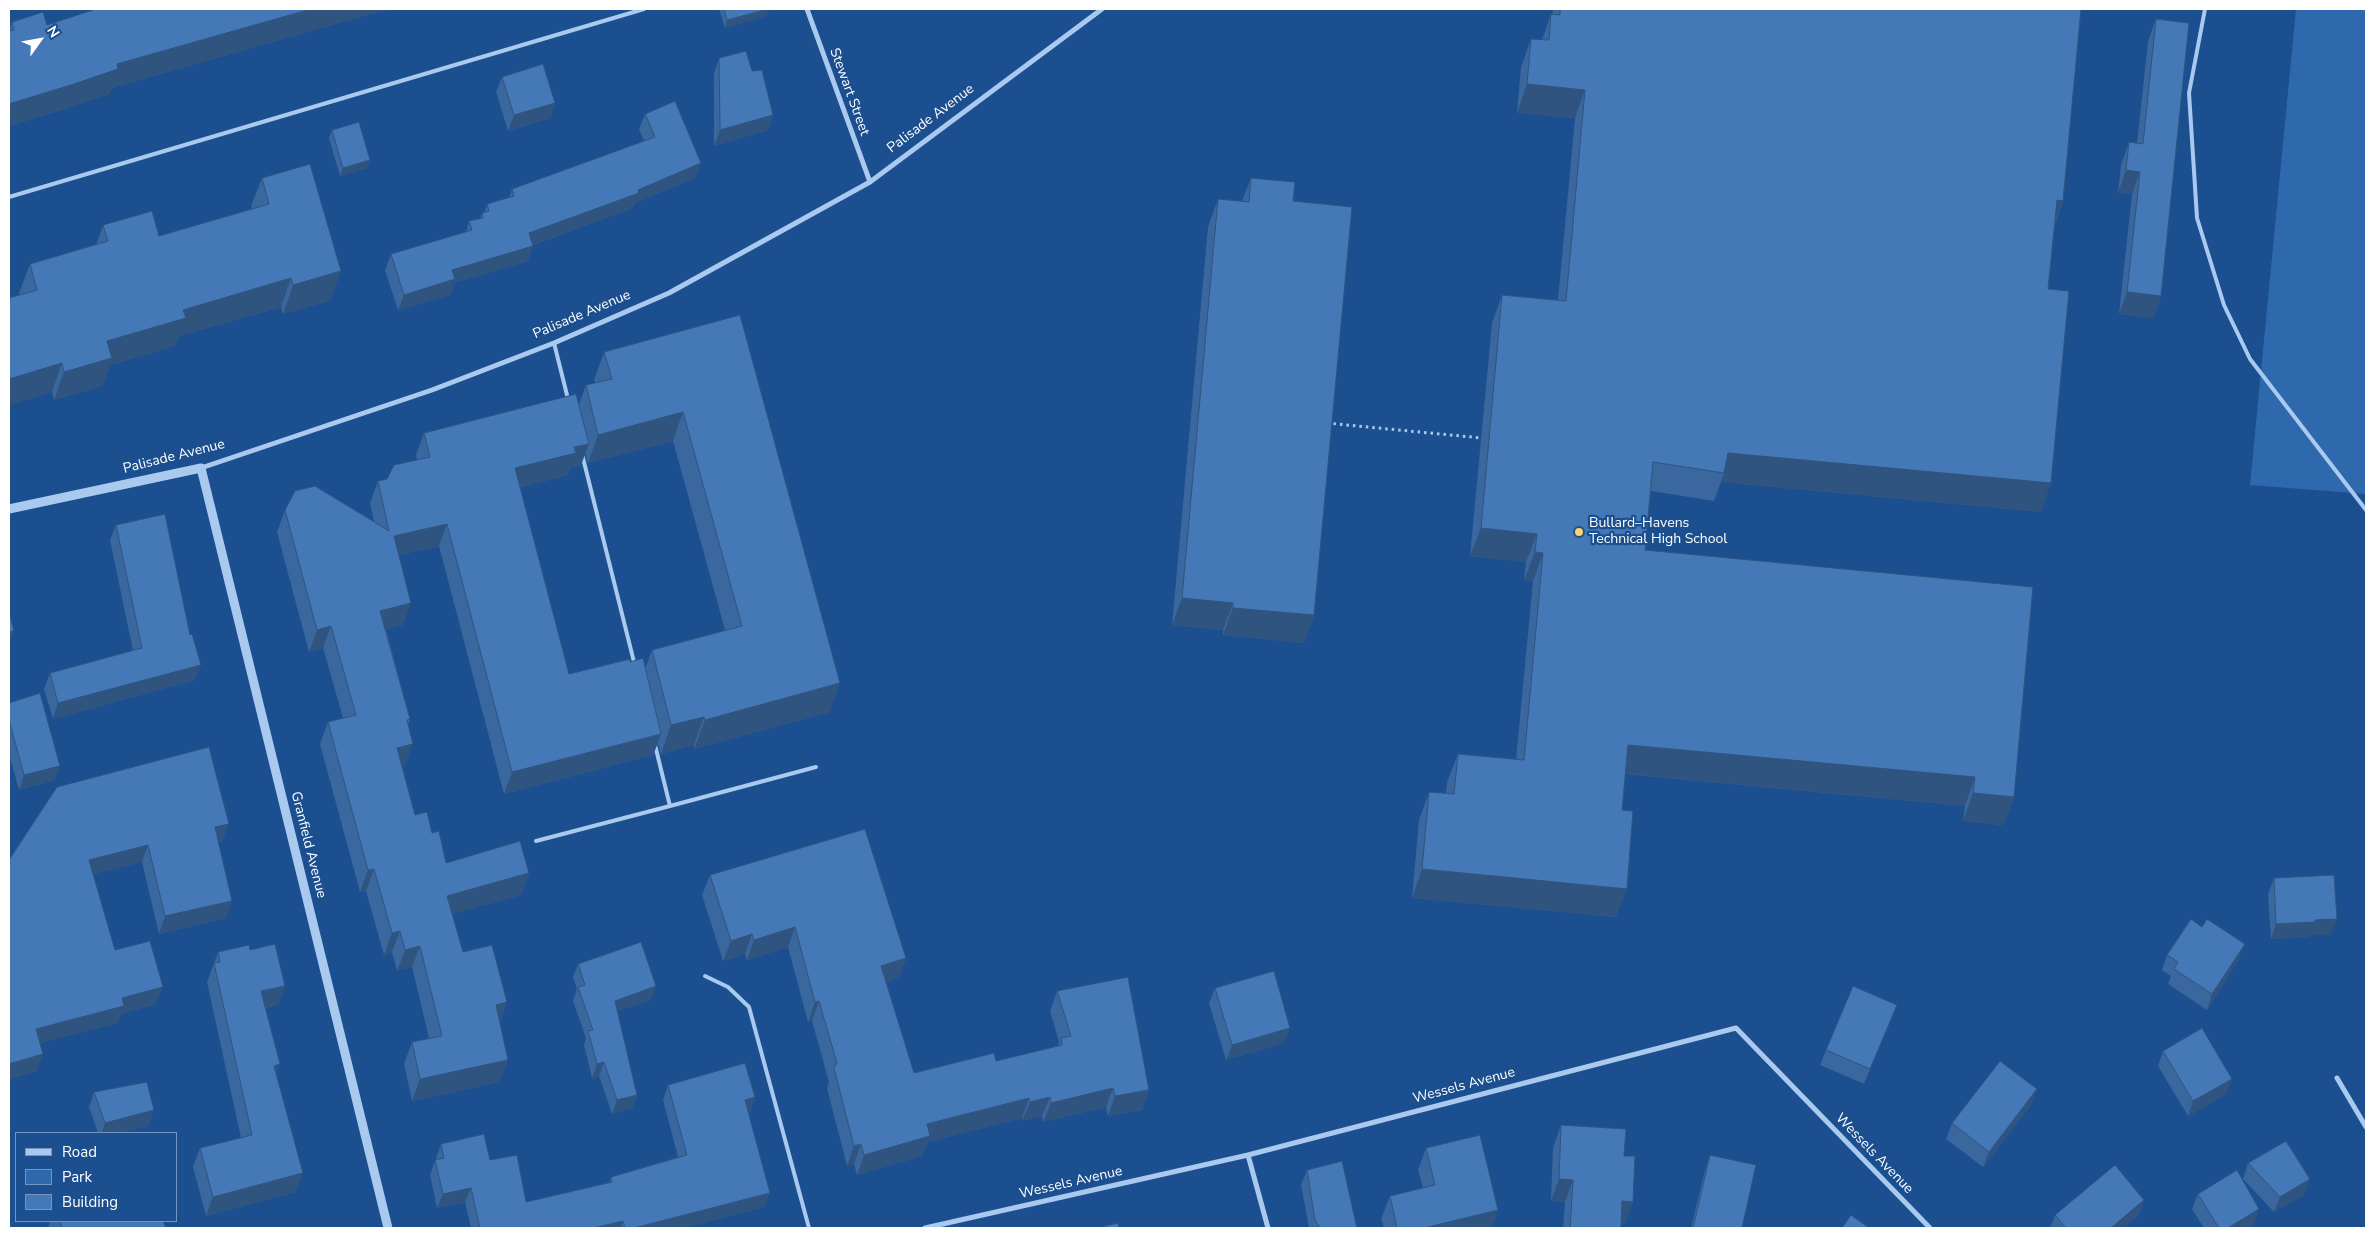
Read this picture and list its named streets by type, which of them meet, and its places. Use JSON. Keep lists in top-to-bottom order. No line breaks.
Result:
{"streets":{"street":["Stewart Street","Palisade Avenue","Granfield Avenue","Wessels Avenue"]},"crossings":[["Stewart Street","Palisade Avenue"],["Palisade Avenue","Granfield Avenue"]],"places":["Bullard–Havens Technical High School"],"legend":["Road","Park","Building"],"north":"top right"}
